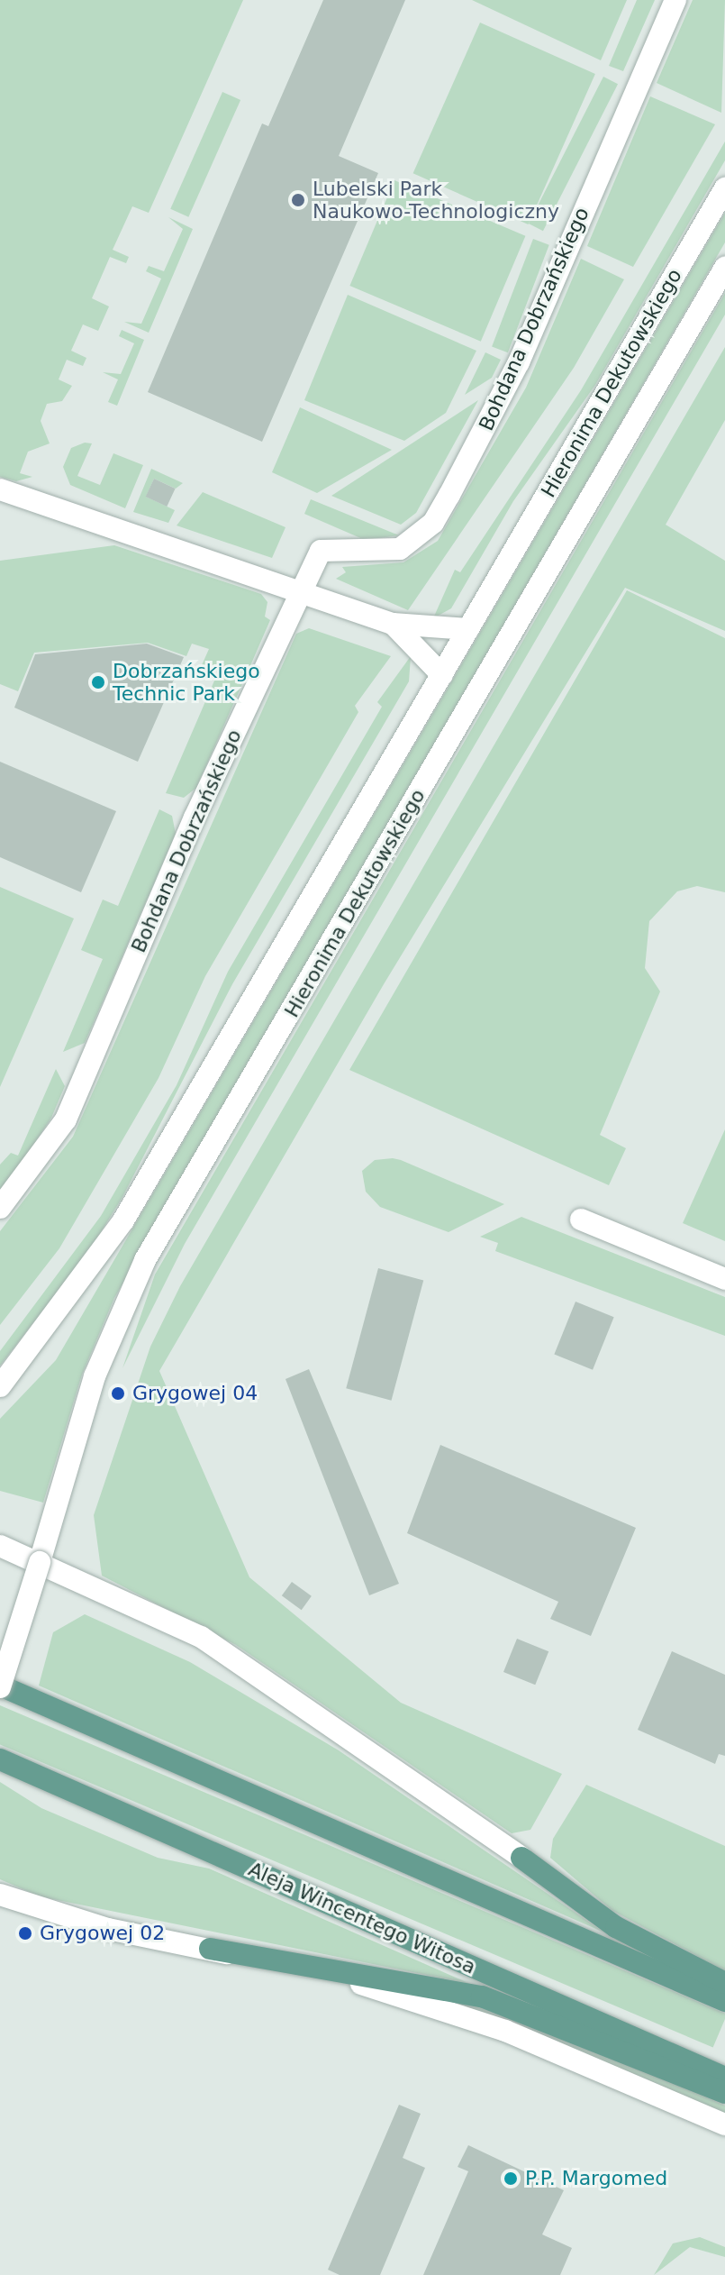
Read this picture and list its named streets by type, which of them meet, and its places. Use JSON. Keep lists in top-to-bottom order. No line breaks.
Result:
{"streets":{"main road":["Aleja Wincentego Witosa"],"street":["Bohdana Dobrzańskiego","Hieronima Dekutowskiego"]},"places":["Lubelski Park Naukowo-Technologiczny","Dobrzańskiego Technic Park","Grygowej 04","Grygowej 02","P.P. Margomed"]}
